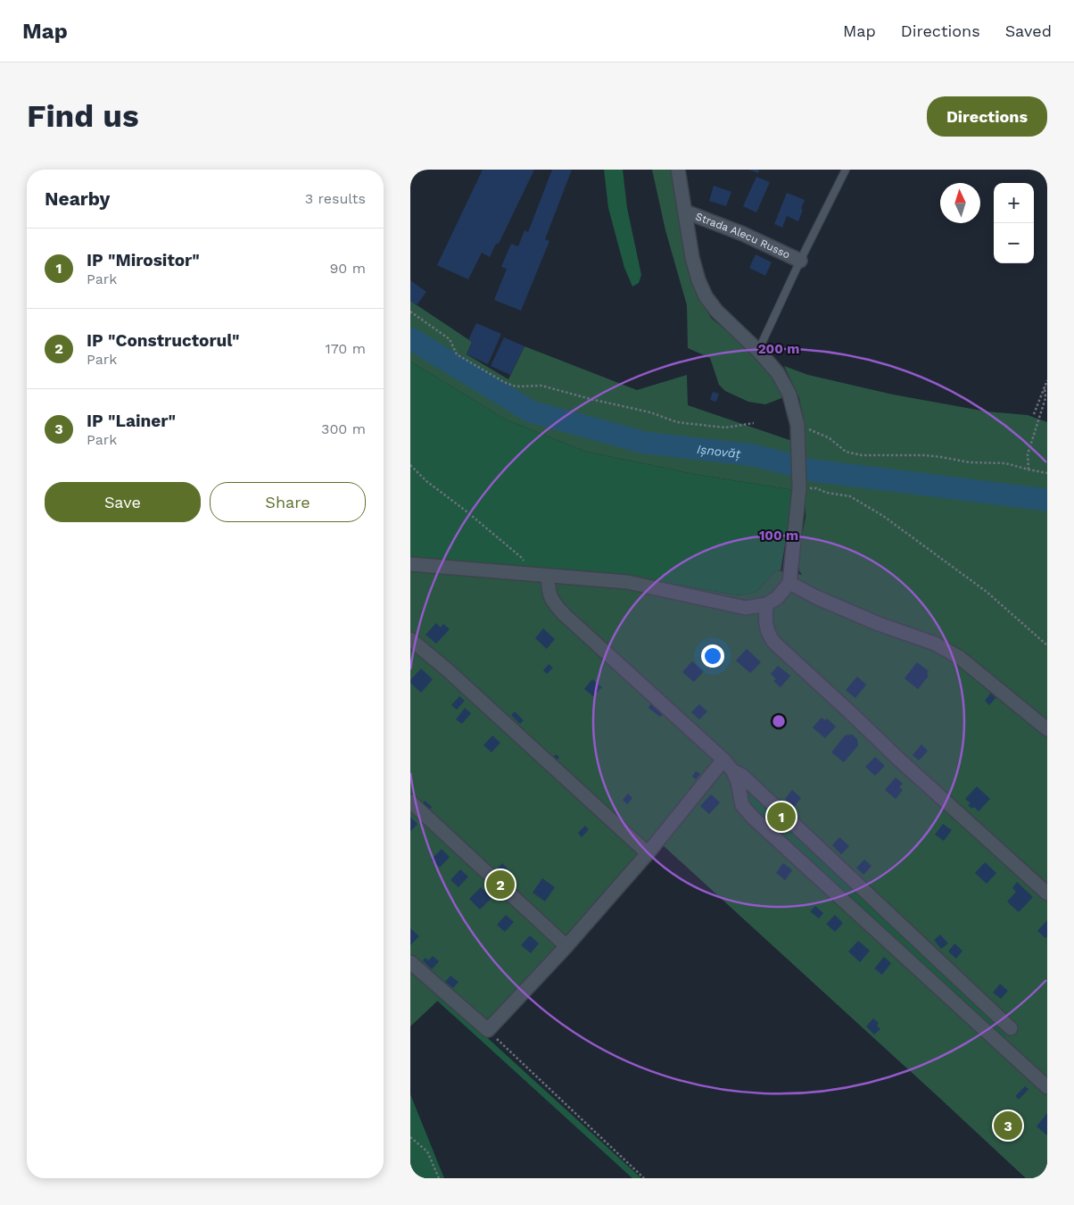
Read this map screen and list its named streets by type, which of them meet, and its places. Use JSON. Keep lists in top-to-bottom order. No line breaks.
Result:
{"streets":{"street":["Strada Alecu Russo"]},"water":["Ișnovăț"],"north":"top","page":{"header":"Map","nav":["Map","Directions","Saved"],"buttons":["Directions",["Save","Share"]],"title":"Find us","heading":["Nearby","3 results"],"map_buttons":["+","−"],"list":[{"mark":"1","name":"IP \"Mirositor\"","note":"Park","value":"90 m"},{"mark":"2","name":"IP \"Constructorul\"","note":"Park","value":"170 m"},{"mark":"3","name":"IP \"Lainer\"","note":"Park","value":"300 m"}],"pins":["1","2","3"]},"rings":["200 m","100 m"]}
